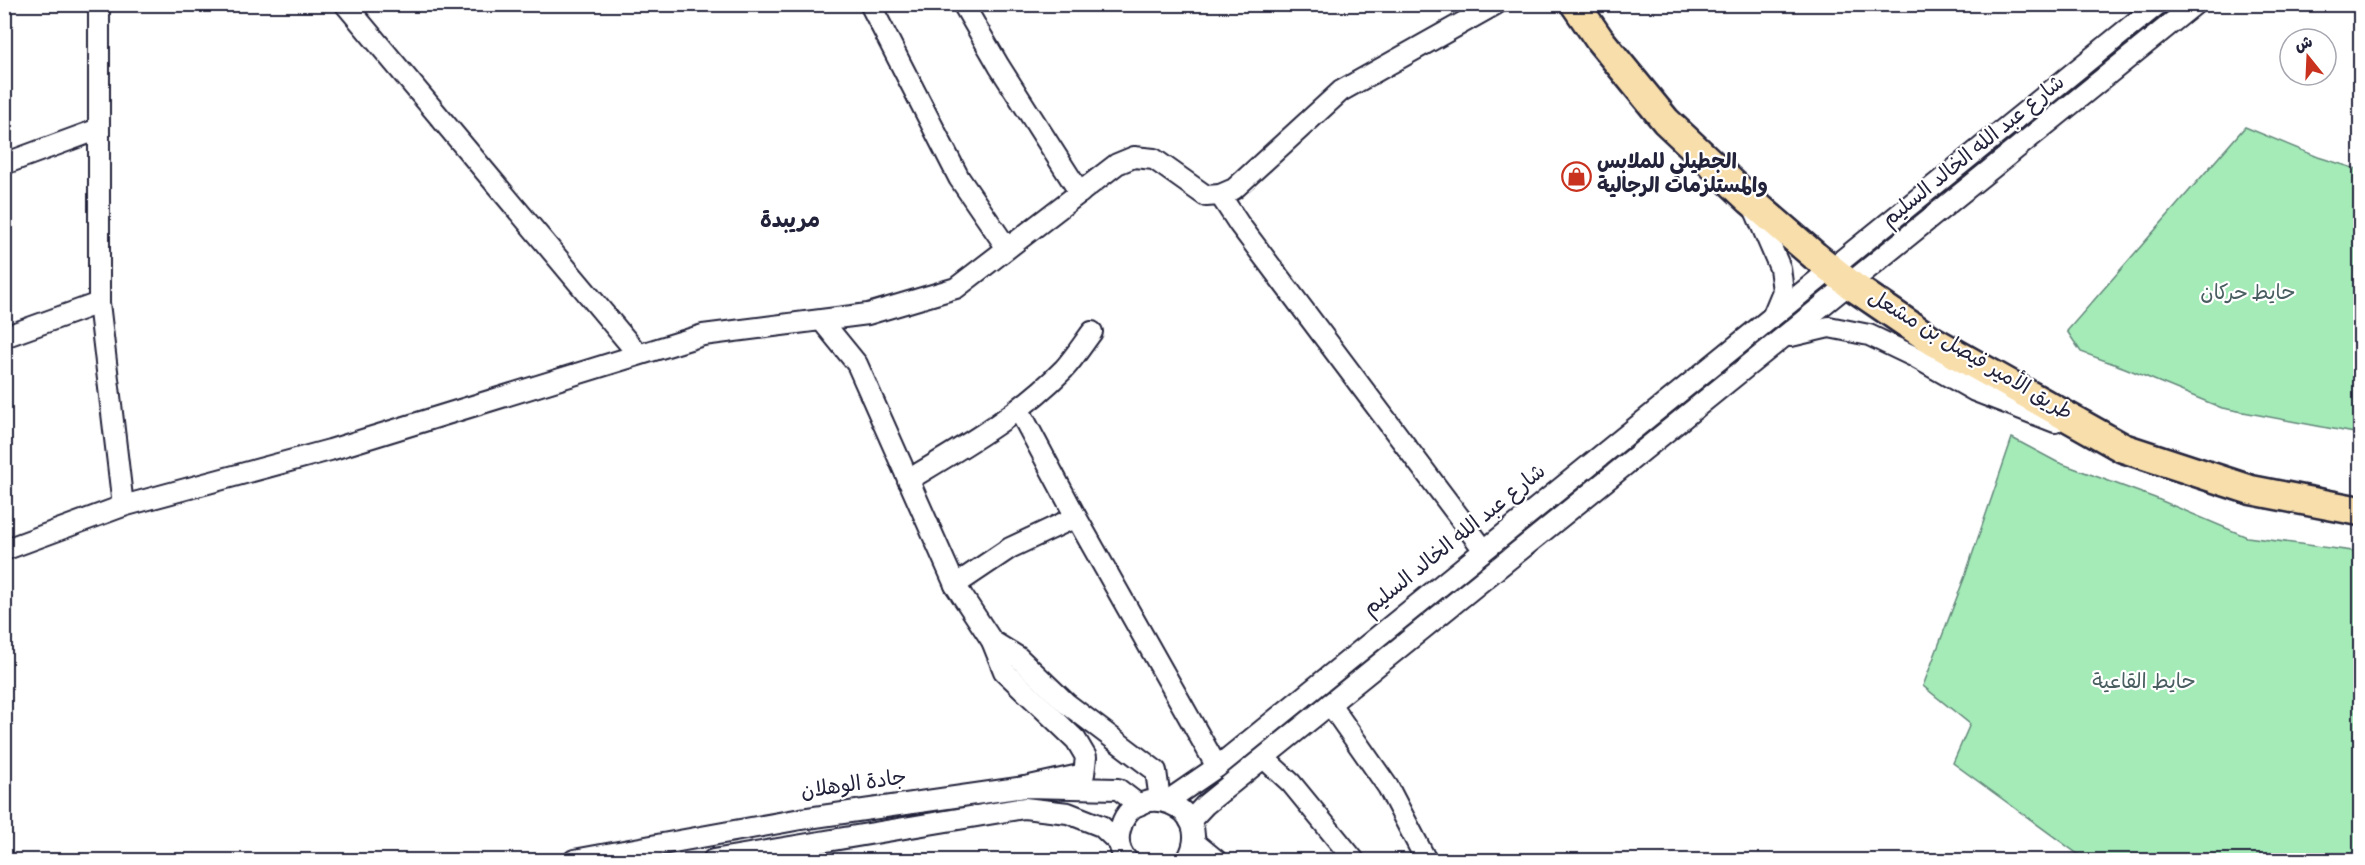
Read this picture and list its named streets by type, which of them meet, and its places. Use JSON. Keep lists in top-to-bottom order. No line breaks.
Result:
{"streets":{"highway":["طريق الأمير فيصل بن مشعل"],"street":["شارع عبد الله الخالد السليم","جادة الوهلان"]},"crossings":[["شارع عبد الله الخالد السليم","طريق الأمير فيصل بن مشعل"]],"districts":["مريبدة"],"parks":["حايط حركان","حايط القاعية"],"places":{"shop":["الجطيلي للملابس والمستلزمات الرجالية"]},"north":"top"}
